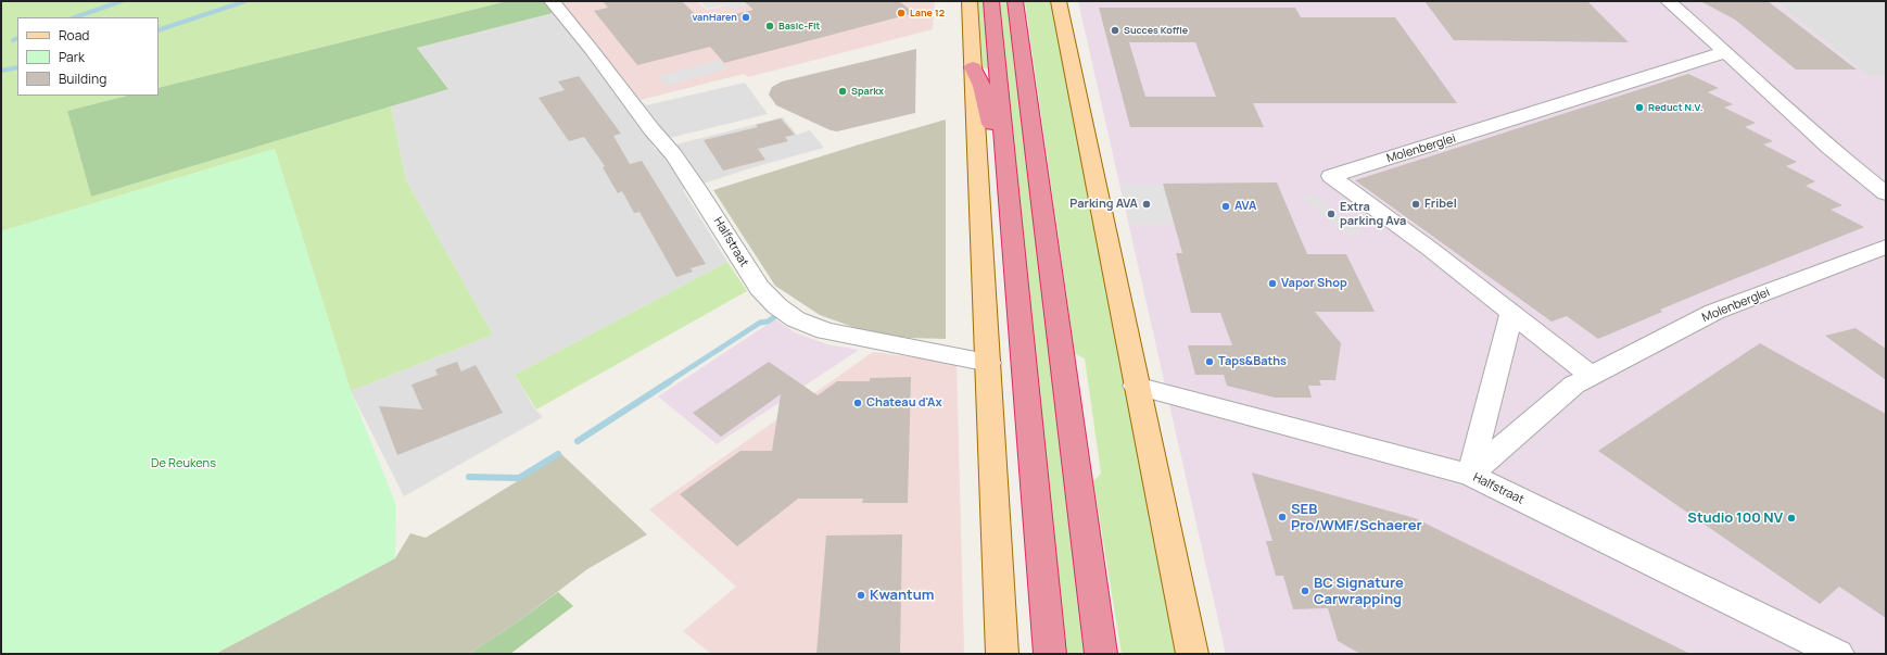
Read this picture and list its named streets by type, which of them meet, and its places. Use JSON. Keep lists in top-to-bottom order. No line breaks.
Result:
{"streets":{"street":["Molenberglei","Halfstraat"]},"crossings":[["Molenberglei","Halfstraat"]],"parks":["De Reukens"],"places":["Lane 12","vanHaren","Basic-Fit","Succes Koffie","Sparkx","Reduct N.V.","Parking AVA","Fribel","AVA","Extra parking Ava","Vapor Shop","Taps&Baths","Chateau d'Ax","SEB Pro/WMF/Schaerer","Studio 100 NV","BC Signature Carwrapping","Kwantum"],"legend":["Road","Park","Building"]}
